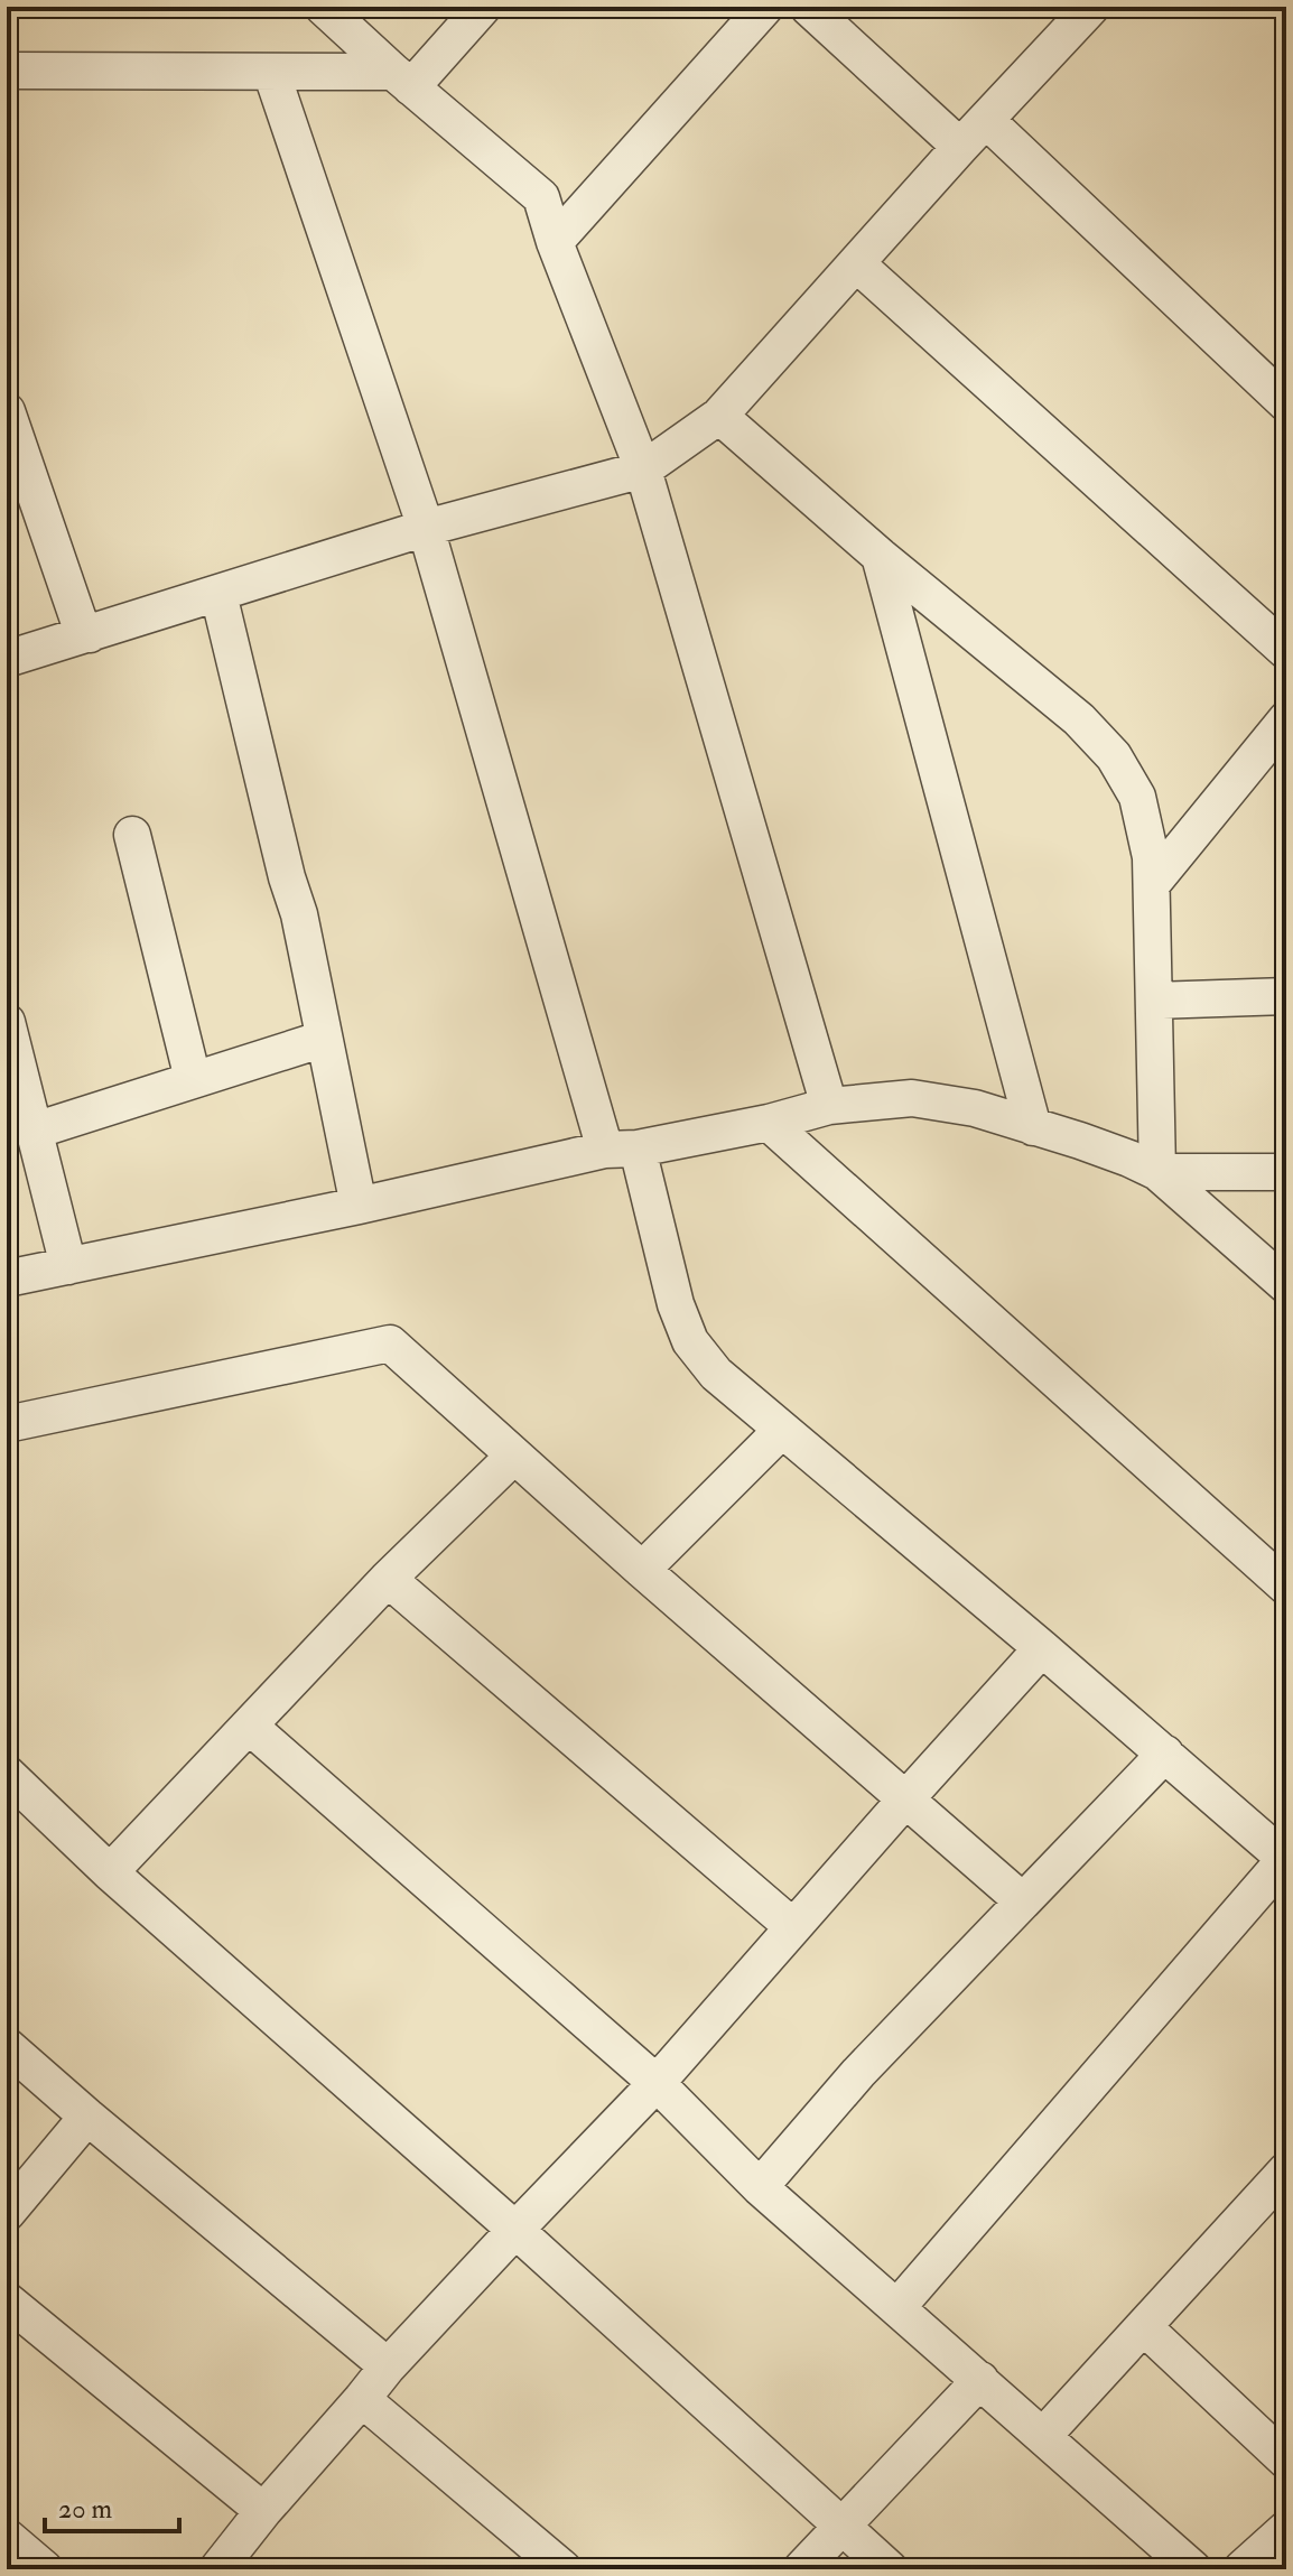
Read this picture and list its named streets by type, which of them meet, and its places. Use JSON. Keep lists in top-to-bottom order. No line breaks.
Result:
{"scale_bar":"20 m"}
